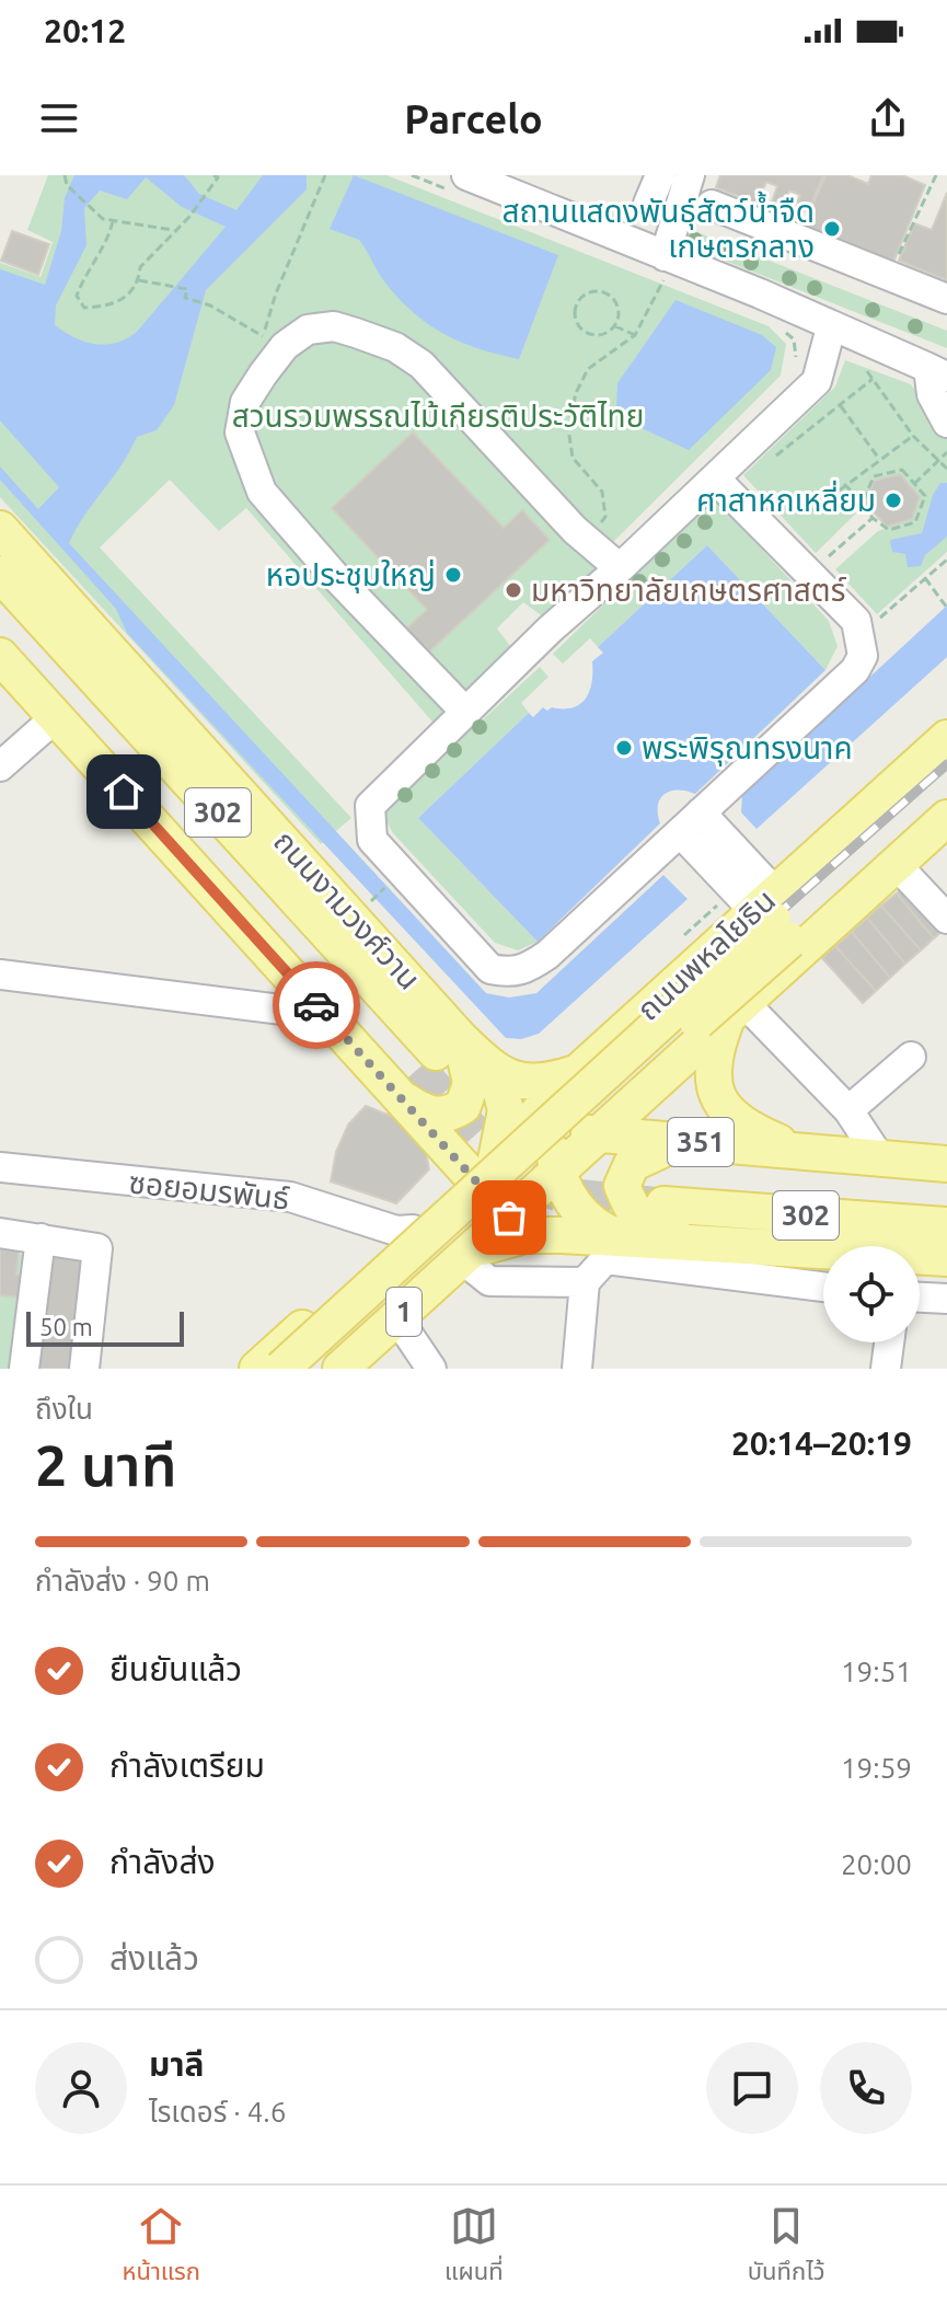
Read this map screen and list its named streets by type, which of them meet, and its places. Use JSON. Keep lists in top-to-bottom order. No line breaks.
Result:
{"streets":{"main road":["302","ถนนงามวงศ์วาน","ถนนพหลโยธิน","351","1"],"street":["ซอยอมรพันธ์"]},"crossings":[["ถนนงามวงศ์วาน","ถนนพหลโยธิน"],["ถนนพหลโยธิน","351"],["ถนนพหลโยธิน","ซอยอมรพันธ์"]],"parks":["สวนรวมพรรณไม้เกียรติประวัติไทย"],"places":["สถานแสดงพันธุ์สัตว์น้ำจืด เกษตรกลาง","ศาสาหกเหลี่ยม","หอประชุมใหญ่","มหาวิทยาลัยเกษตรศาสตร์","พระพิรุณทรงนาค"],"scale_bar":"50 m","page":{"status":"20:12","header":"Parcelo","scale":"50 m","heading":["2 นาที","ถึงใน","20:14–20:19"],"panel":["มาลี","ไรเดอร์ · 4.6"],"bar":"กำลังส่ง · 90 m","list":[["ยืนยันแล้ว","19:51"],["กำลังเตรียม","19:59"],["กำลังส่ง","20:00"],"ส่งแล้ว"],"tabs":["หน้าแรก","แผนที่","บันทึกไว้"]}}
